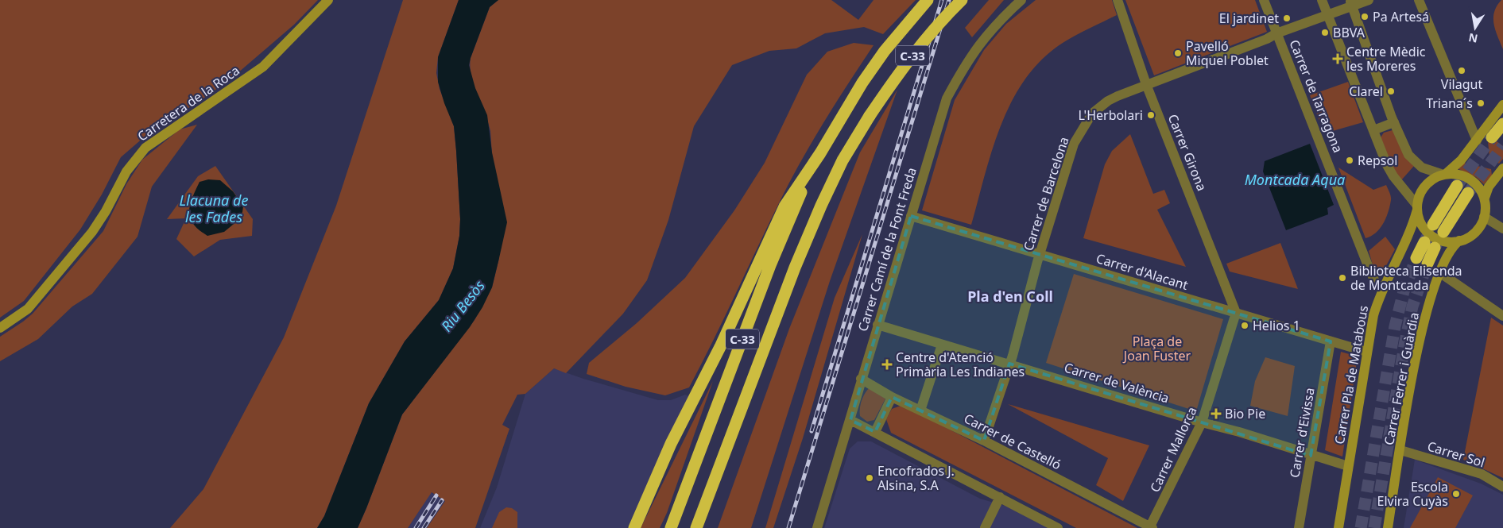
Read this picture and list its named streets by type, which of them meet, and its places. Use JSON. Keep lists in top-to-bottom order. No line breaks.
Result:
{"streets":{"highway":["C-33"],"main road":["Carretera de la Roca","Carrer Pla de Matabous","Carrer Ferrer i Guàrdia"],"street":["Carrer de Tarragona","Carrer Girona","Carrer de Barcelona","Carrer Camí de la Font Freda","Carrer d'Alacant","Carrer de València","Carrer d'Eivissa","Carrer de Castelló","Carrer Mallorca","Carrer Sol"]},"crossings":[["Carrer de Tarragona","Carrer de Barcelona"],["Carrer de Tarragona","Carrer Pla de Matabous"],["Carrer Girona","Carrer de Barcelona"],["Carrer Girona","Carrer d'Alacant"],["Carrer Girona","Carrer Mallorca"],["Carrer de Barcelona","Carrer d'Alacant"],["Carrer de Barcelona","Carrer de València"],["Carrer de Barcelona","Carrer de Castelló"],["Carrer Camí de la Font Freda","Carrer d'Alacant"],["Carrer Camí de la Font Freda","Carrer de València"],["Carrer Camí de la Font Freda","Carrer de Castelló"],["Carrer d'Alacant","Carrer Pla de Matabous"],["Carrer d'Alacant","Carrer d'Eivissa"],["Carrer d'Alacant","Carrer Mallorca"],["Carrer Pla de Matabous","Carrer Ferrer i Guàrdia"],["Carrer Pla de Matabous","Carrer de València"],["Carrer Ferrer i Guàrdia","Carrer Sol"],["Carrer de València","Carrer d'Eivissa"],["Carrer de València","Carrer Mallorca"],["Carrer de Castelló","Carrer Mallorca"]],"districts":["Pla d'en Coll"],"water":["Montcada Aqua","Llacuna de les Fades","Riu Besòs"],"parks":["Plaça de Joan Fuster"],"places":{"other":["Pa Artesá","El jardinet","BBVA","Pavelló Miquel Poblet","Vilagut","Clarel","Triana´s","L'Herbolari","Repsol","Biblioteca Elisenda de Montcada","Helios 1","Encofrados J. Alsina, S.A","Escola Elvira Cuyàs"],"health":["Centre Mèdic les Moreres","Centre d'Atenció Primària Les Indianes","Bio Pie"]},"north":"bottom"}
